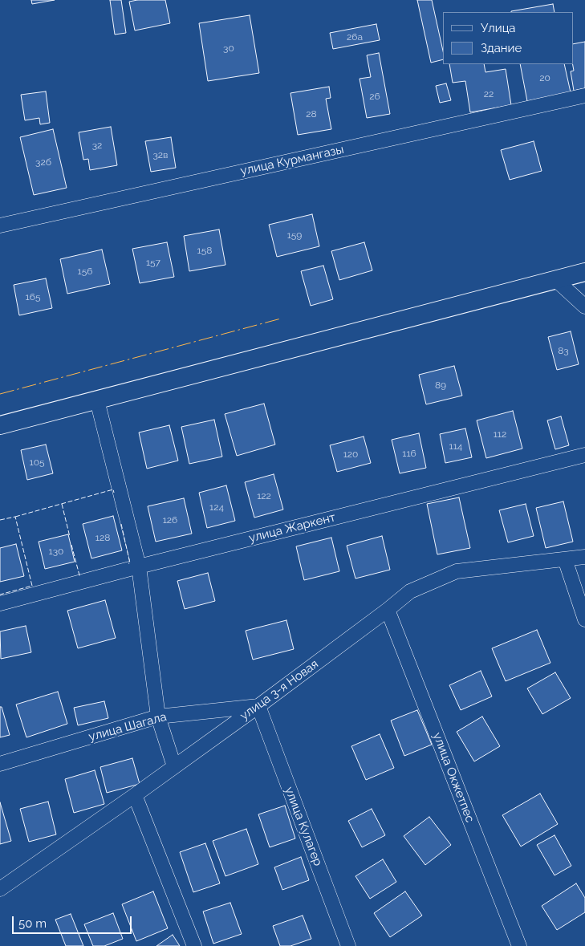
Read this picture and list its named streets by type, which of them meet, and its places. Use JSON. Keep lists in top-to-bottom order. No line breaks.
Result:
{"streets":{"street":["улица Курмангазы","улица Жаркент","улица 3-я Новая","улица Шагала","улица Окжетпес","улица Кулагер"]},"crossings":[["улица 3-я Новая","улица Шагала"],["улица 3-я Новая","улица Окжетпес"],["улица 3-я Новая","улица Кулагер"],["улица Шагала","улица Кулагер"]],"house_numbers":["26а","30","20","22","26","28","32","32в","32б","159","158","157","156","165","83","89","112","114","116","120","105","122","124","126","128","130"],"legend":["Улица","Здание"],"scale_bar":"50 m"}
